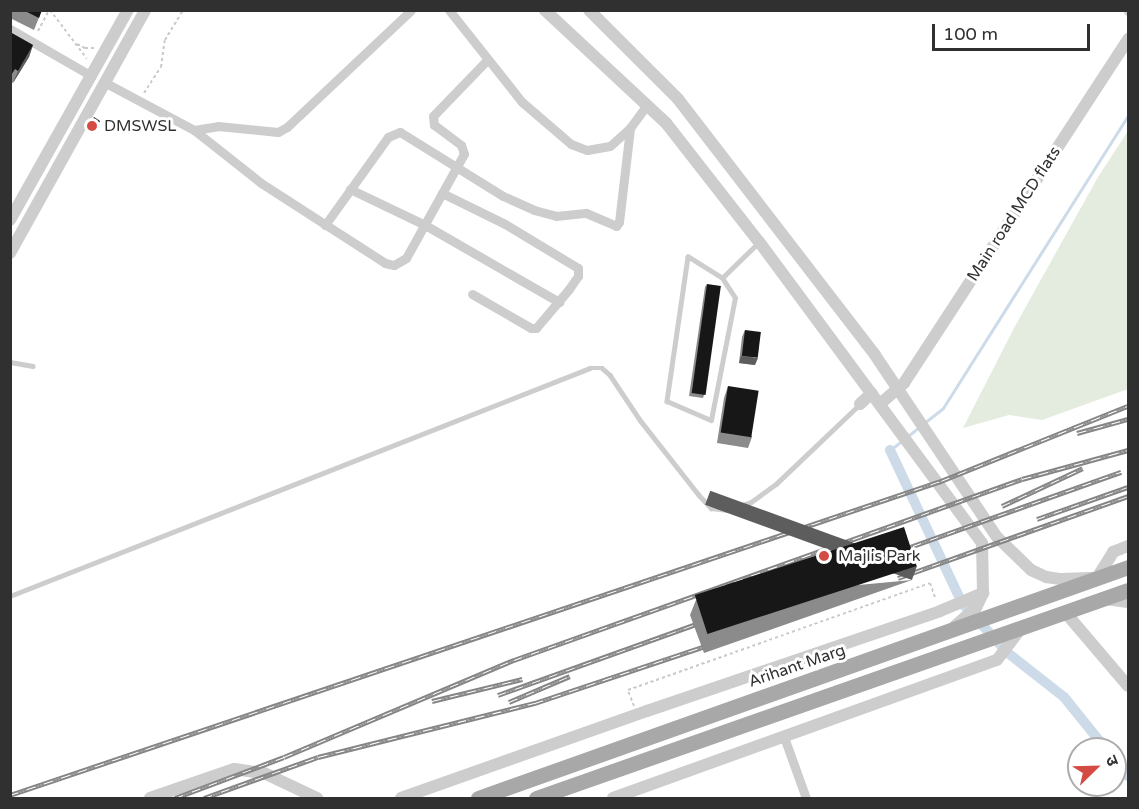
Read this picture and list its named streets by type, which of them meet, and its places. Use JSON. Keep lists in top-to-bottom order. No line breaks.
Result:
{"streets":{"main road":["Arihant Marg"],"street":["Main road MCD flats"]},"places":["DMSWSL","Majlis Park"],"scale_bar":"100 m","north":"top right"}
